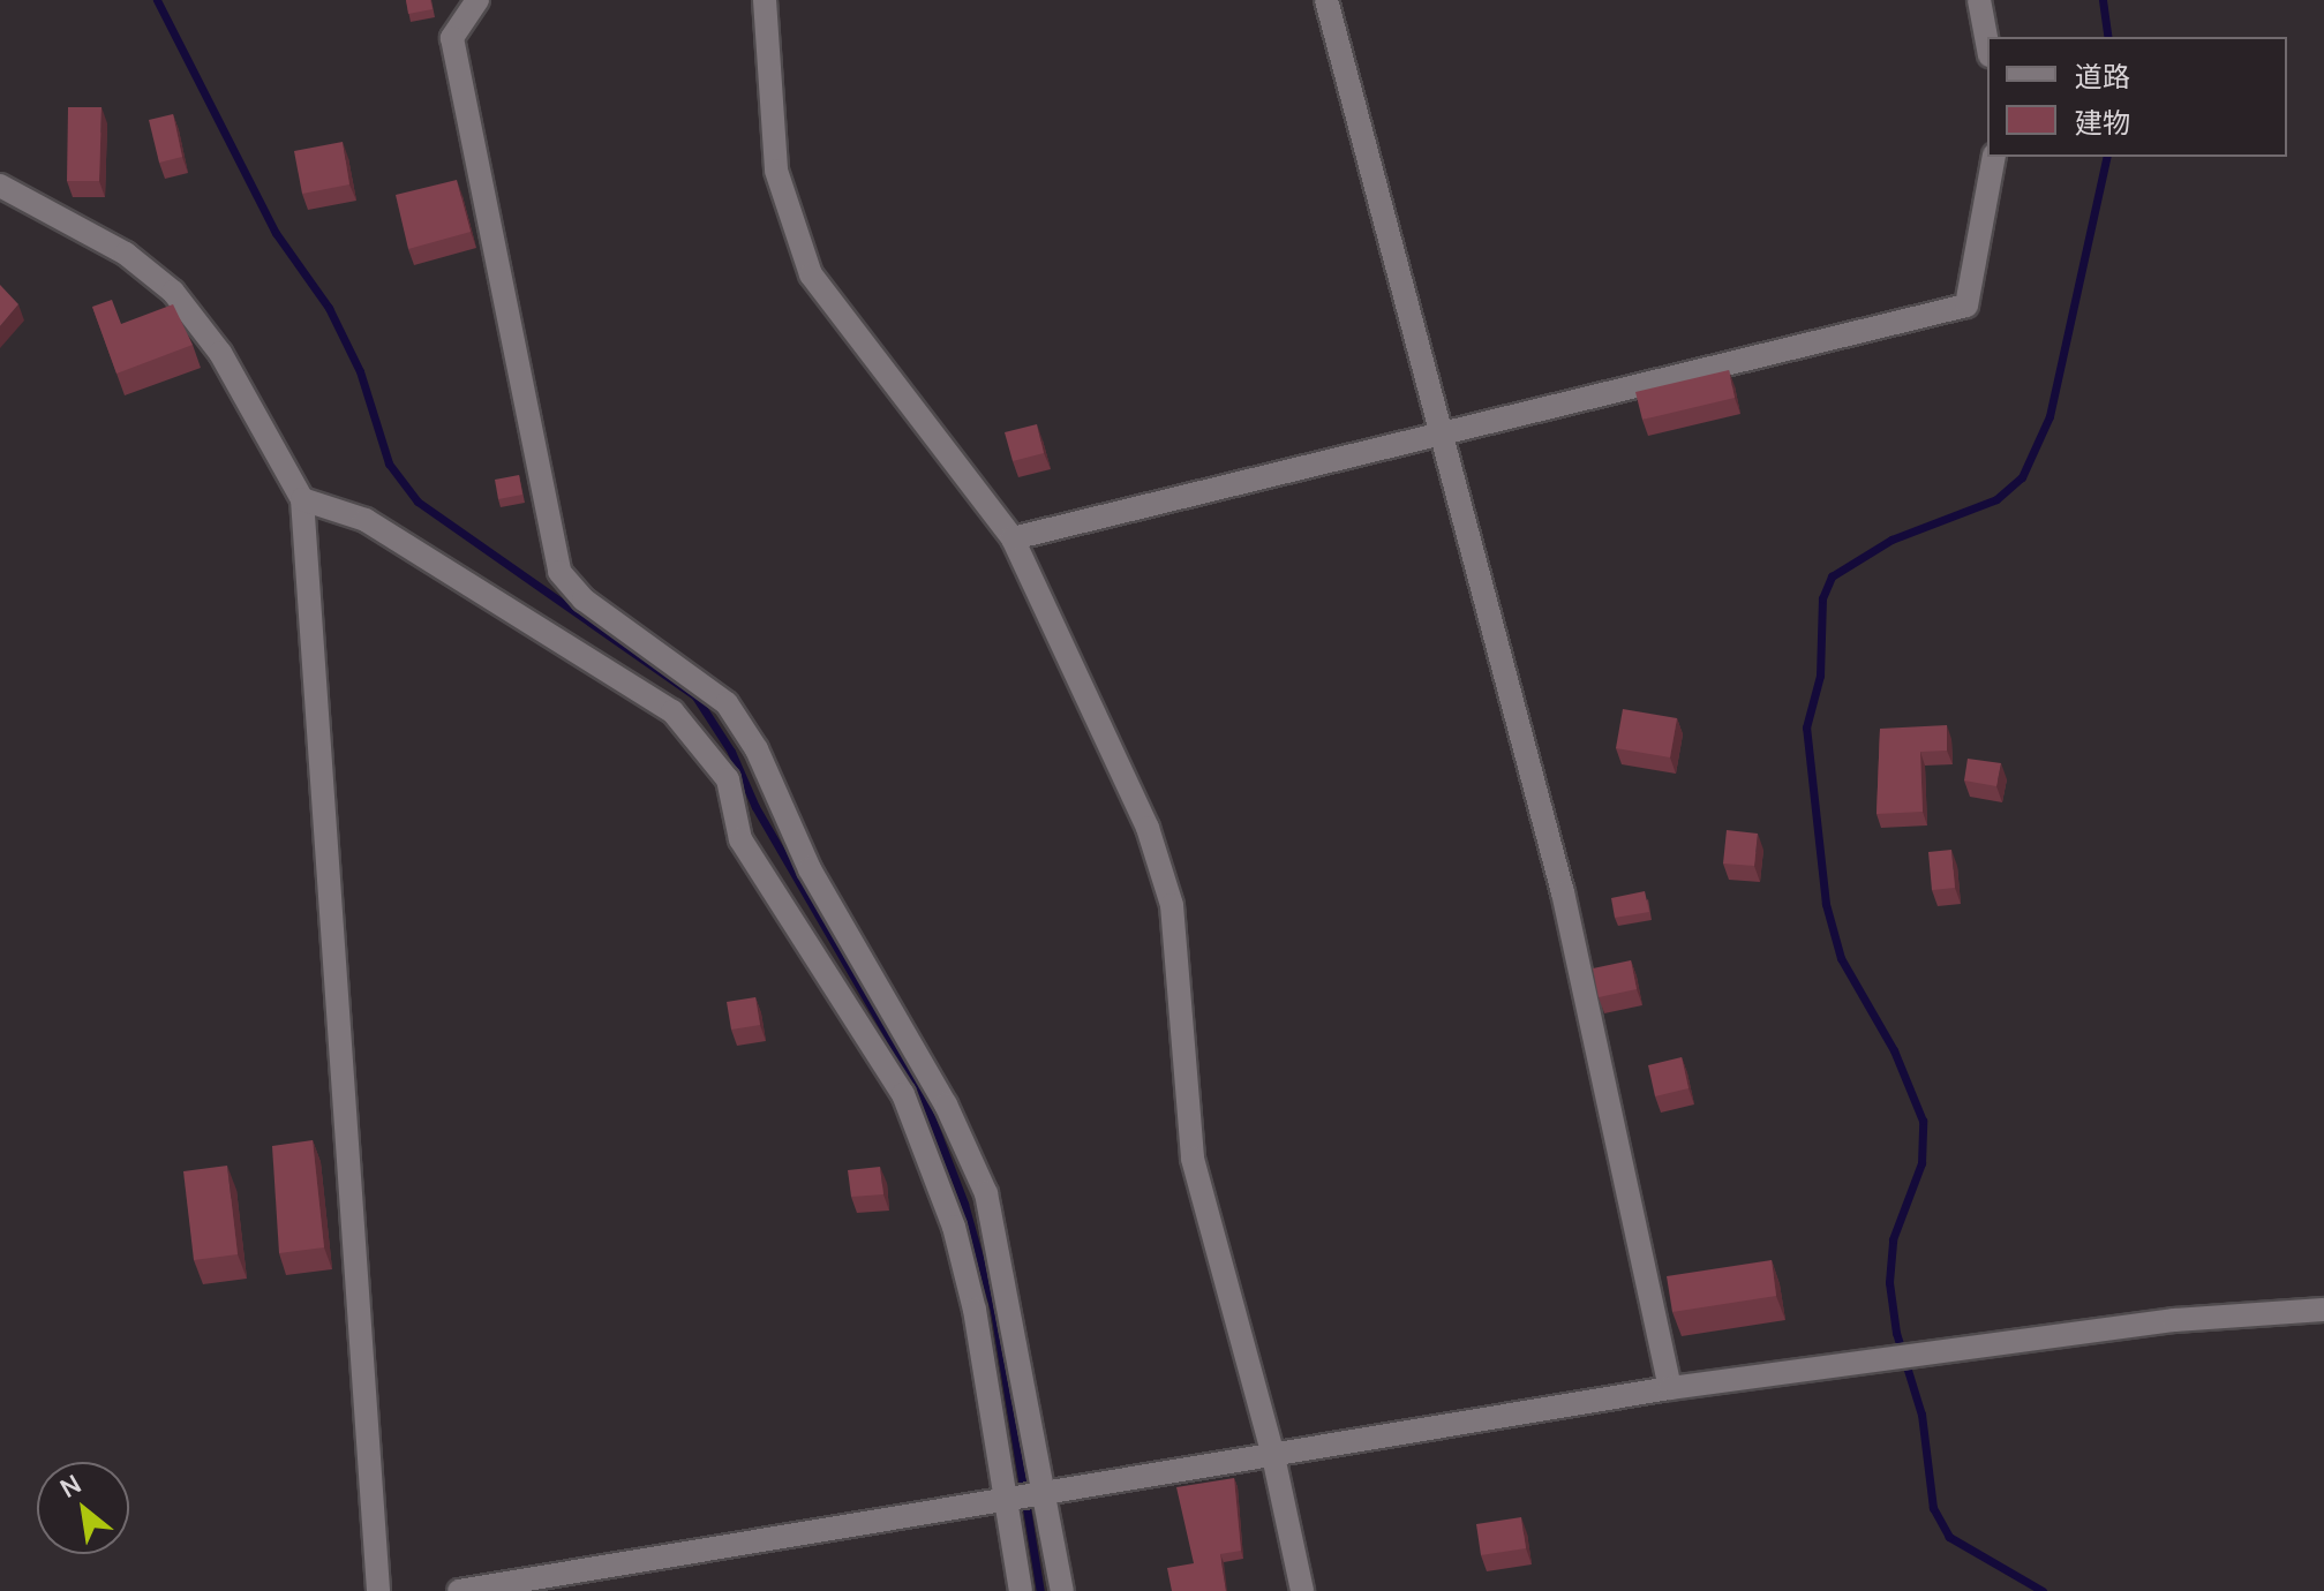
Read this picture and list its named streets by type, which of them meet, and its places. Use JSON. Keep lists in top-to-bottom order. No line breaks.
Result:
{"legend":["道路","建物"],"north":"top left"}
